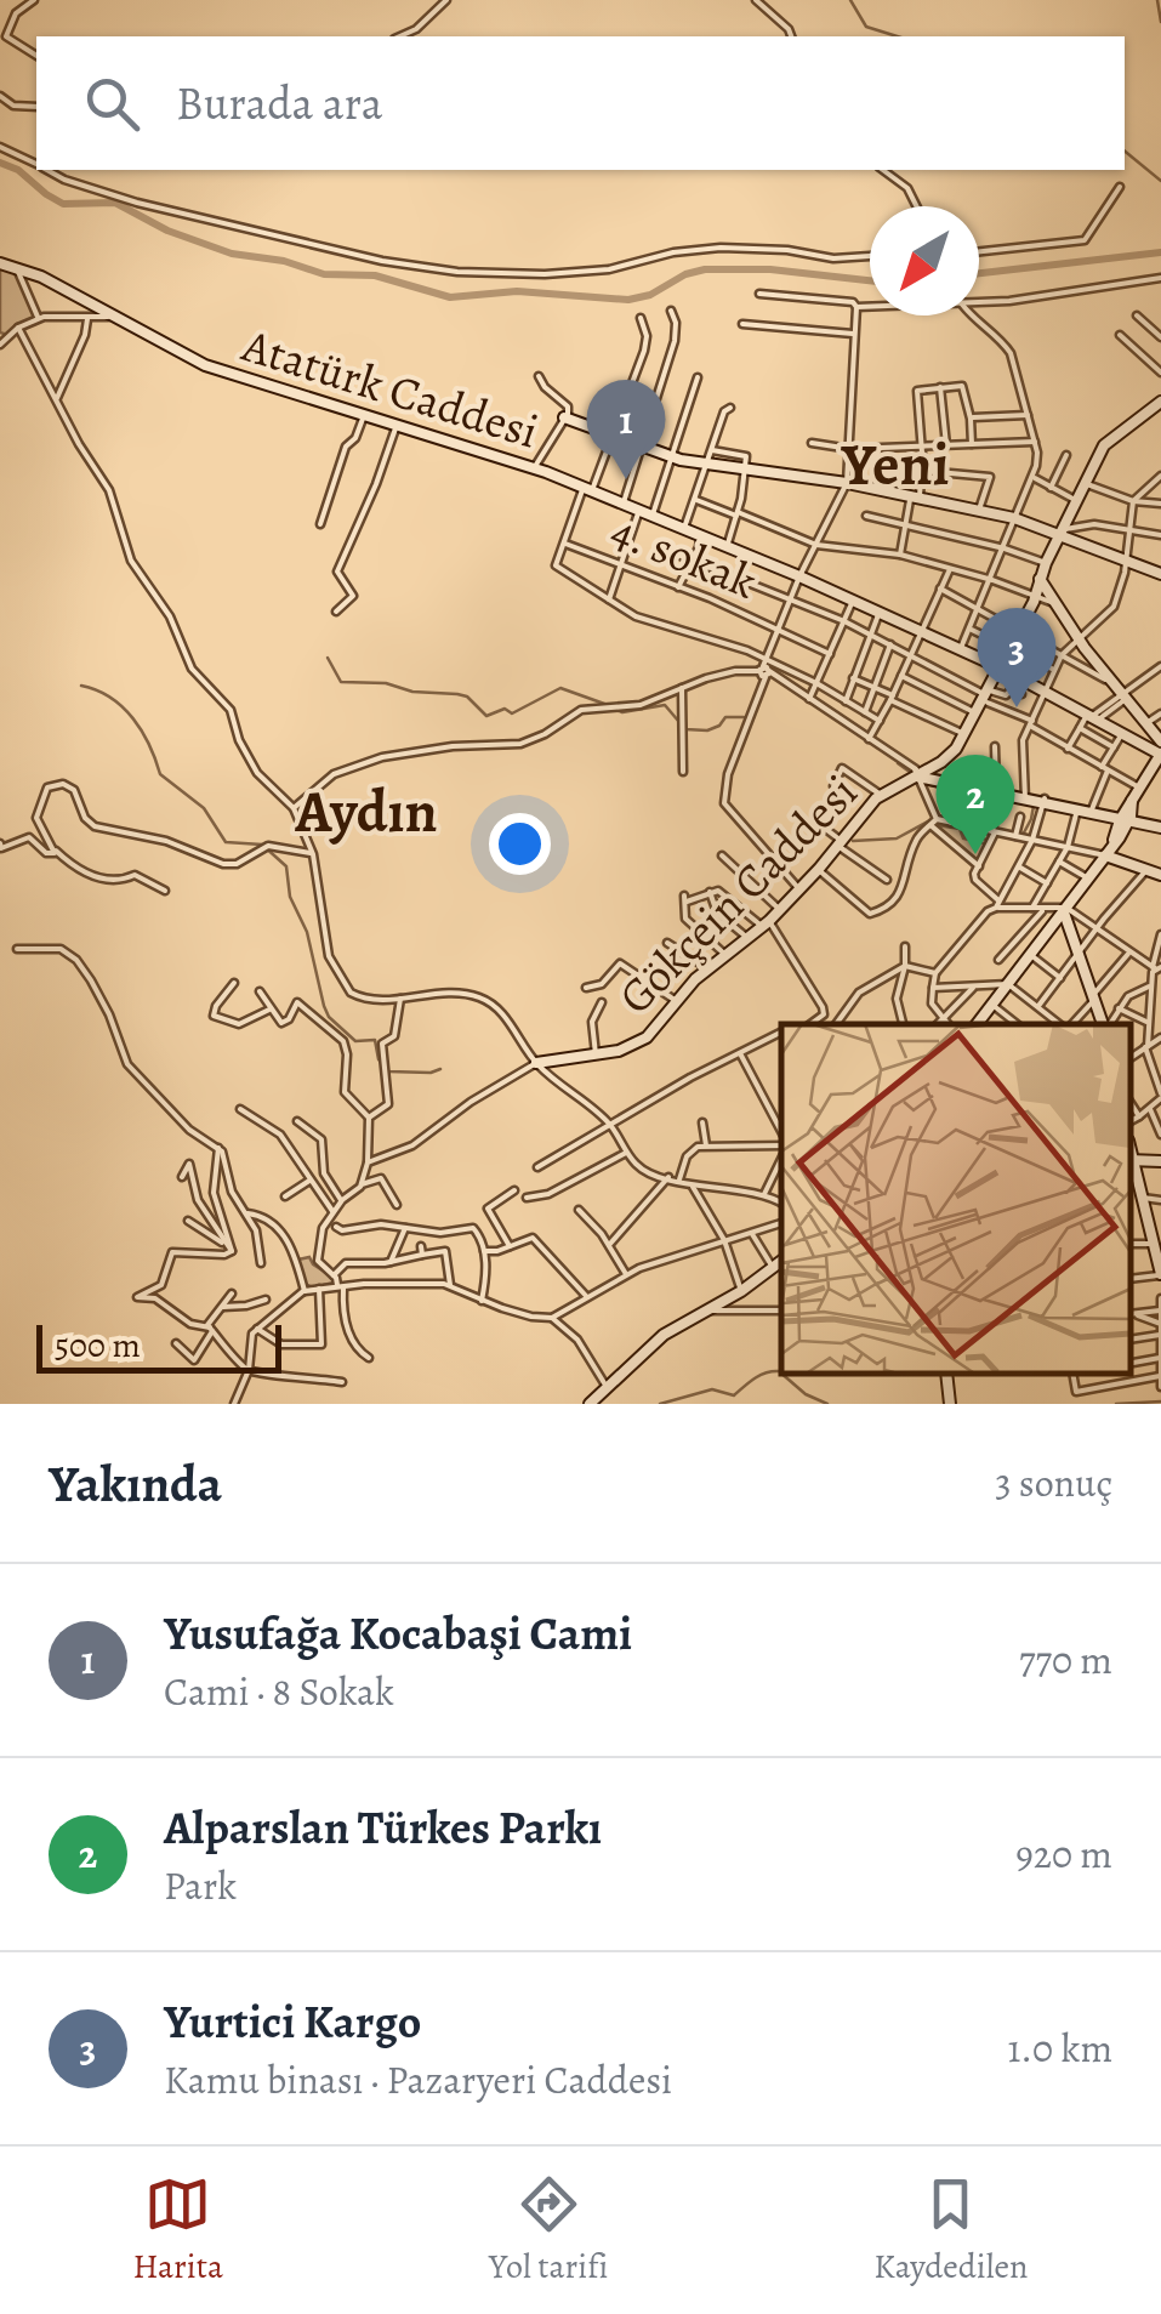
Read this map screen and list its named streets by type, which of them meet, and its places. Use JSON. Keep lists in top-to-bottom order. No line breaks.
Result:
{"streets":{"street":["Atatürk Caddesi","4. sokak","Gökçein Caddesi"]},"crossings":[["Atatürk Caddesi","Gökçein Caddesi"]],"districts":["Yeni","Aydın"],"scale_bar":"500 m","north":"bottom left","page":{"search":"Burada ara","pins":["1","3","2"],"scale":"500 m","heading":["Yakında","3 sonuç"],"list":[{"mark":"1","name":"Yusufağa Kocabaşi Cami","note":"Cami · 8 Sokak","value":"770 m"},{"mark":"2","name":"Alparslan Türkes Parkı","note":"Park","value":"920 m"},{"mark":"3","name":"Yurtici Kargo","note":"Kamu binası · Pazaryeri Caddesi","value":"1.0 km"}],"nav":["Harita","Yol tarifi","Kaydedilen"]}}
